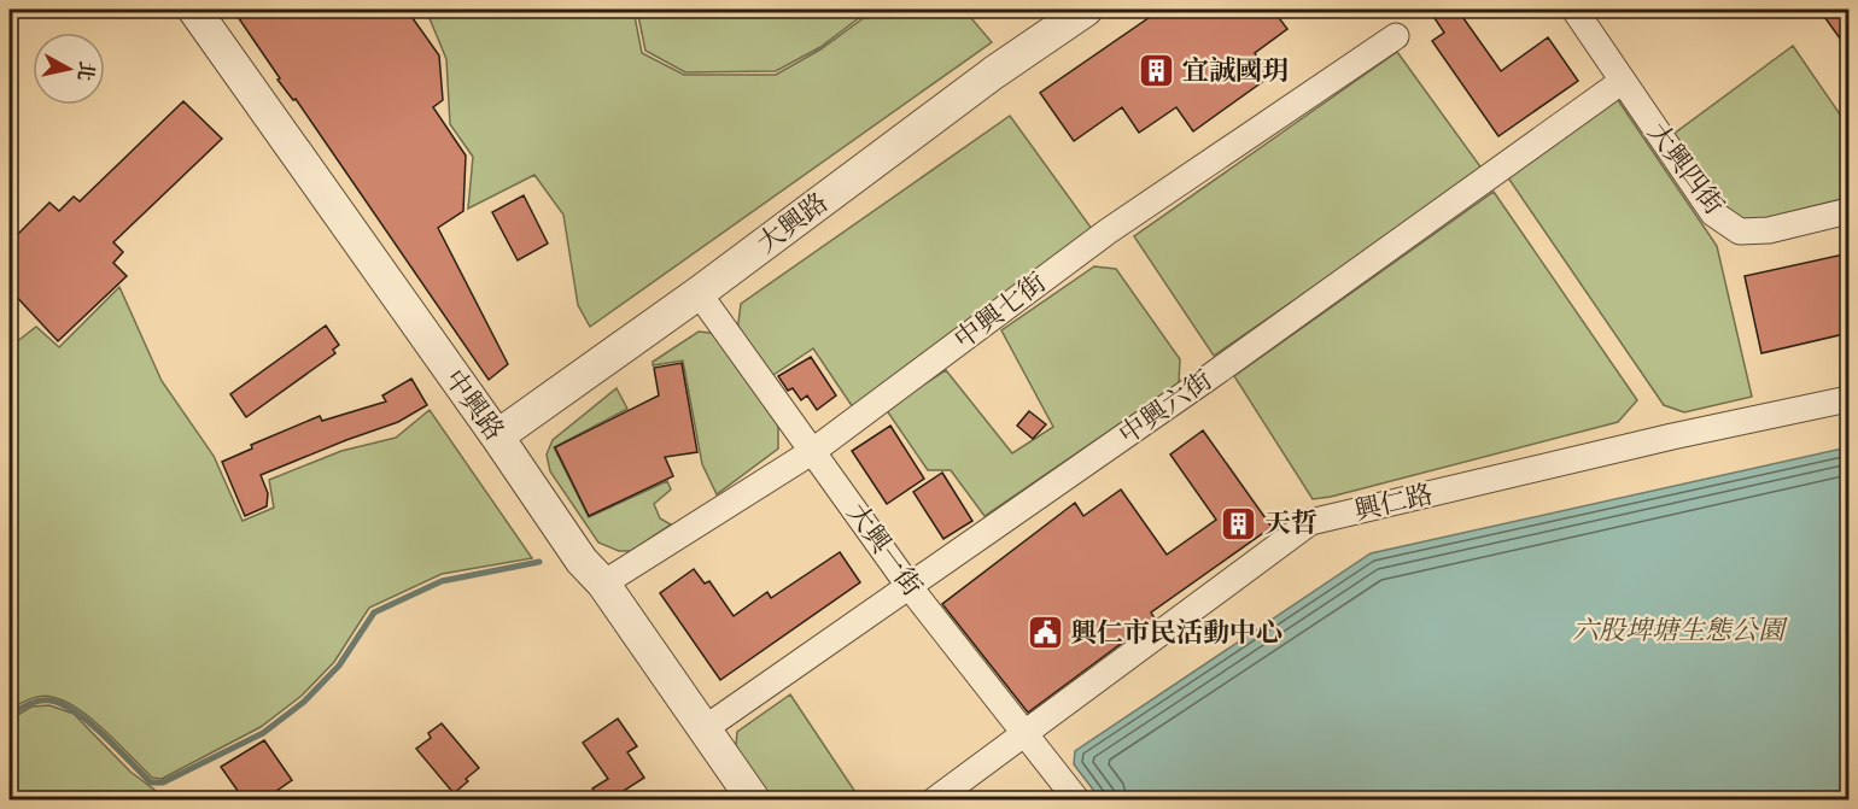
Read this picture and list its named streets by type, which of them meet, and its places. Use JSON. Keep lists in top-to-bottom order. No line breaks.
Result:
{"streets":{"street":["大興四街","大興路","中興七街","中興路","中興六街","興仁路","大興一街"]},"crossings":[["大興四街","中興六街"],["大興路","中興路"],["大興路","大興一街"],["中興七街","中興路"],["中興七街","大興一街"],["中興路","中興六街"],["中興六街","大興一街"],["興仁路","大興一街"]],"parks":["六股埤塘生態公園"],"places":{"building":["宜誠國玥","天哲"],"public building":["興仁市民活動中心"]},"north":"right"}
